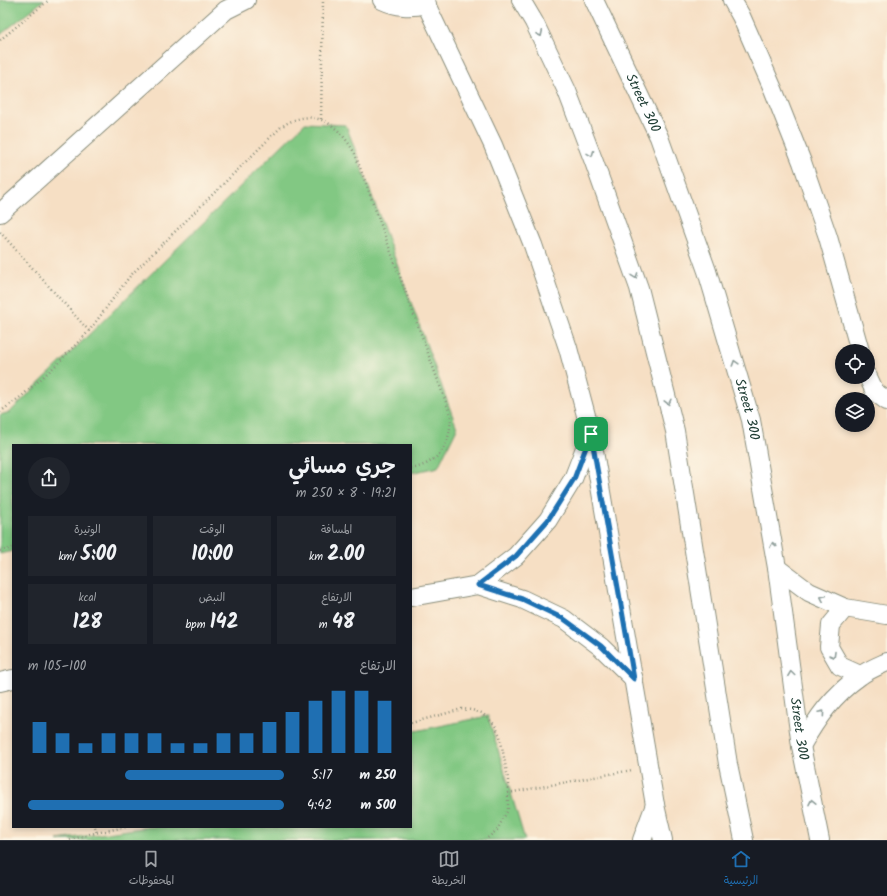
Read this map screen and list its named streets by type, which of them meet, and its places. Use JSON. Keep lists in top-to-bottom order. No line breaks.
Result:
{"streets":{"street":["Street 300"]},"page":{"heading":["جري مسائي","19:21 · 8 × 250 m"],"stats":[["المسافة","2.00 km"],["الوقت","10:00"],["الوتيرة","5:00 /km"],["الارتفاع","48 m"],["النبض","142 bpm"],["kcal","128"]],"chart":["الارتفاع","100–105 m"],"list":[{"name":"250 m","note":"5:17"},{"name":"500 m","note":"4:42"}],"tabs":["الرئيسية","الخريطة","المحفوظات"]}}
